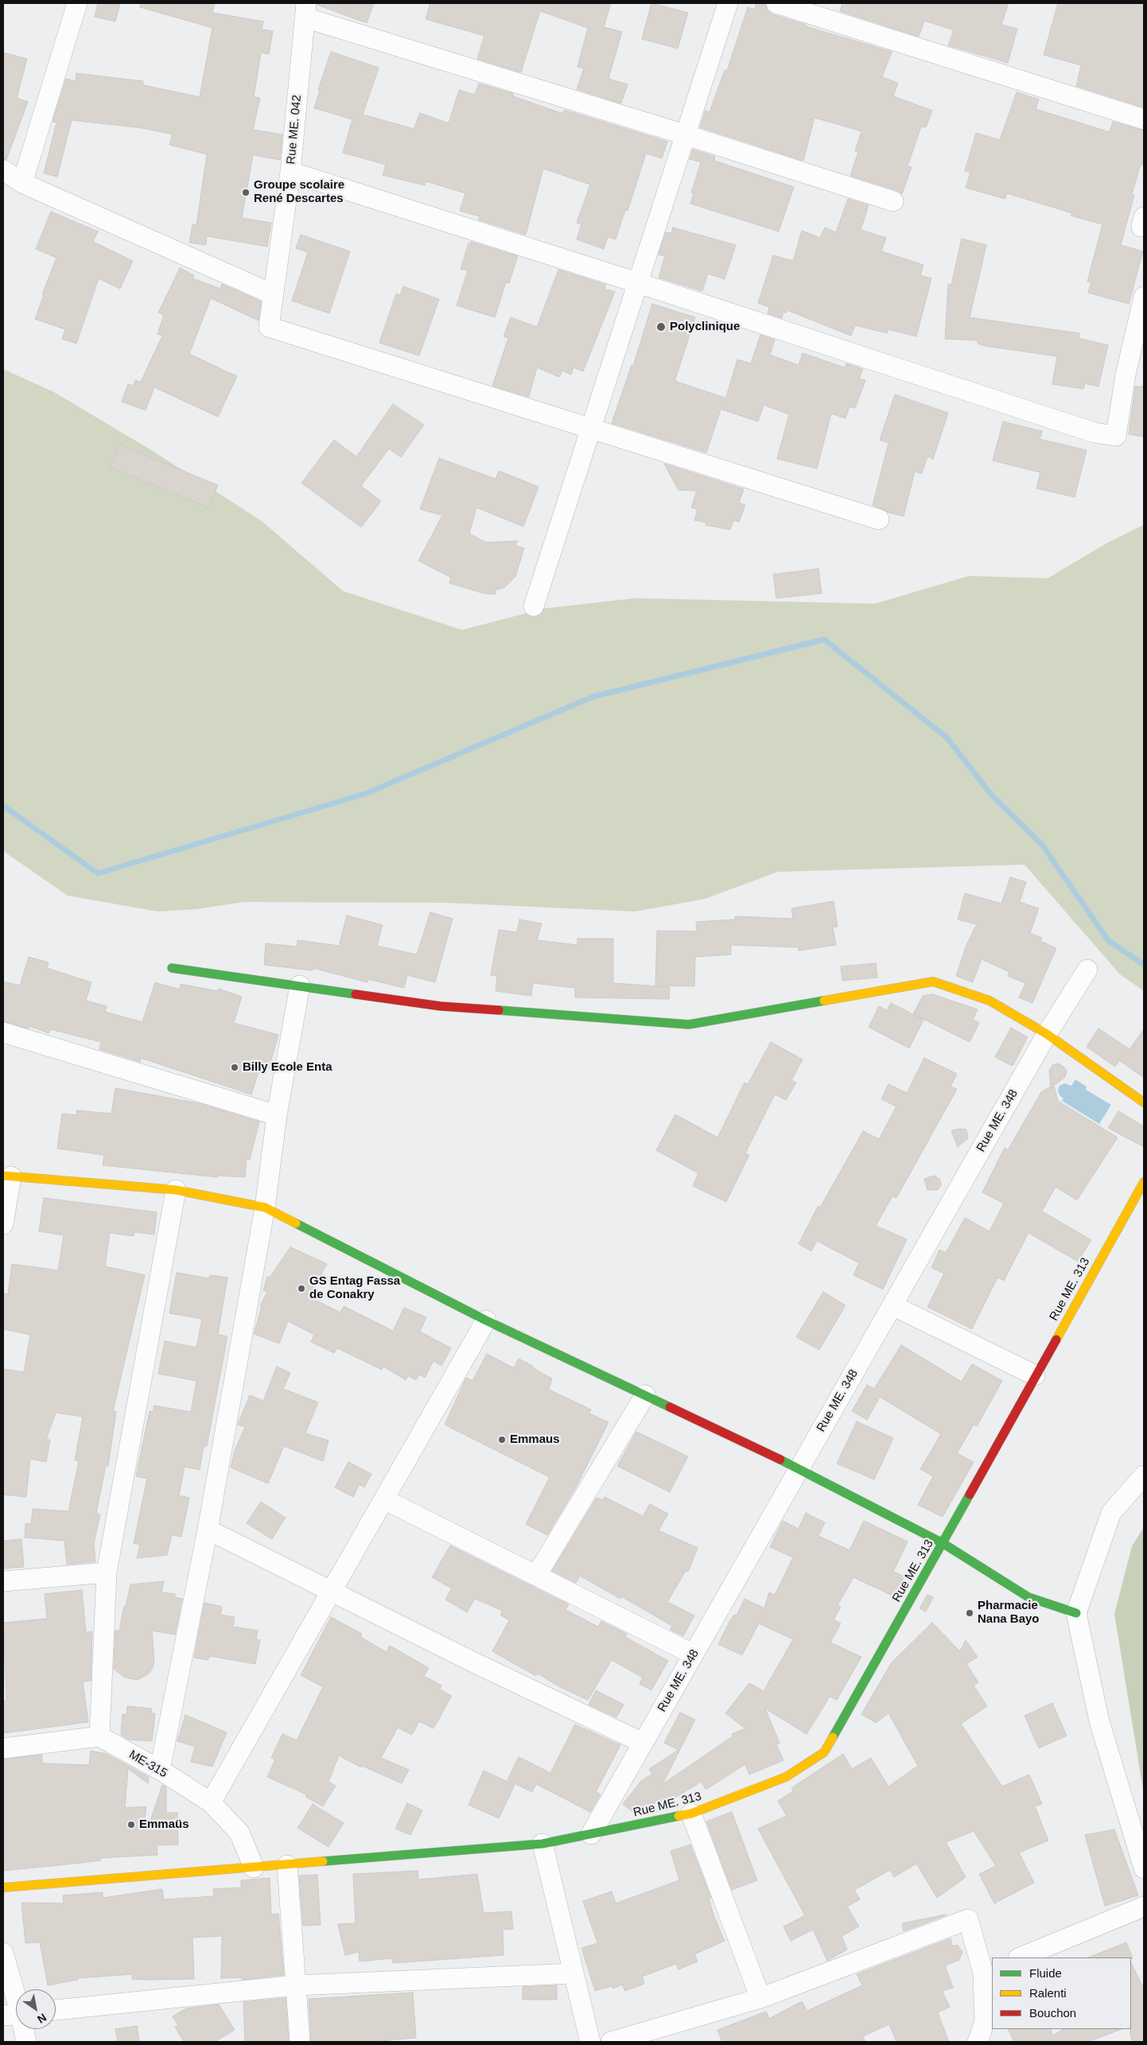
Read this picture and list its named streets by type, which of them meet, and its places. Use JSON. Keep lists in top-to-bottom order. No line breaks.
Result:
{"streets":{"street":["Rue ME. 042","Rue ME. 348","Rue ME. 313","ME-315"]},"crossings":[["Rue ME. 348","Rue ME. 313"],["Rue ME. 313","ME-315"]],"places":["Groupe scolaire René Descartes","Polyclinique","Billy Ecole Enta","GS Entag Fassa de Conakry","Emmaus","Pharmacie Nana Bayo","Emmaüs"],"legend":["Fluide","Ralenti","Bouchon"],"north":"bottom right"}
